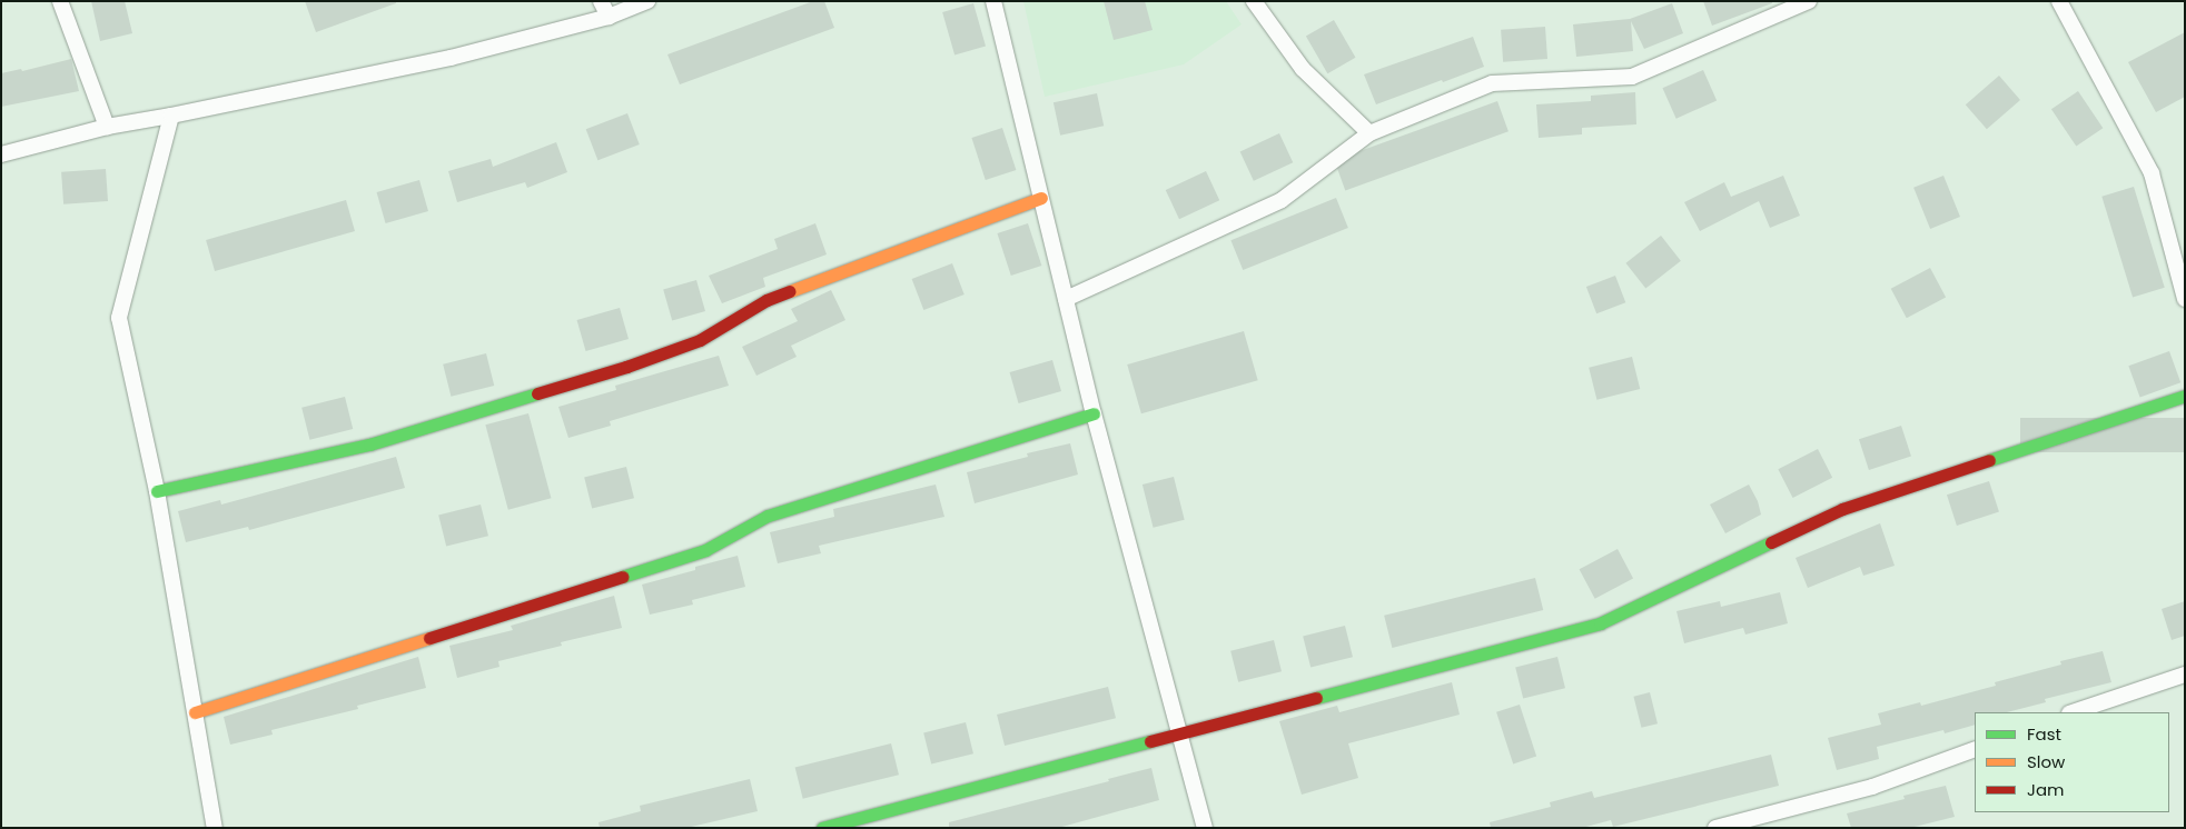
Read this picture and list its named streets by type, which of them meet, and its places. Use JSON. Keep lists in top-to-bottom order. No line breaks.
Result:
{"legend":["Fast","Slow","Jam"]}
